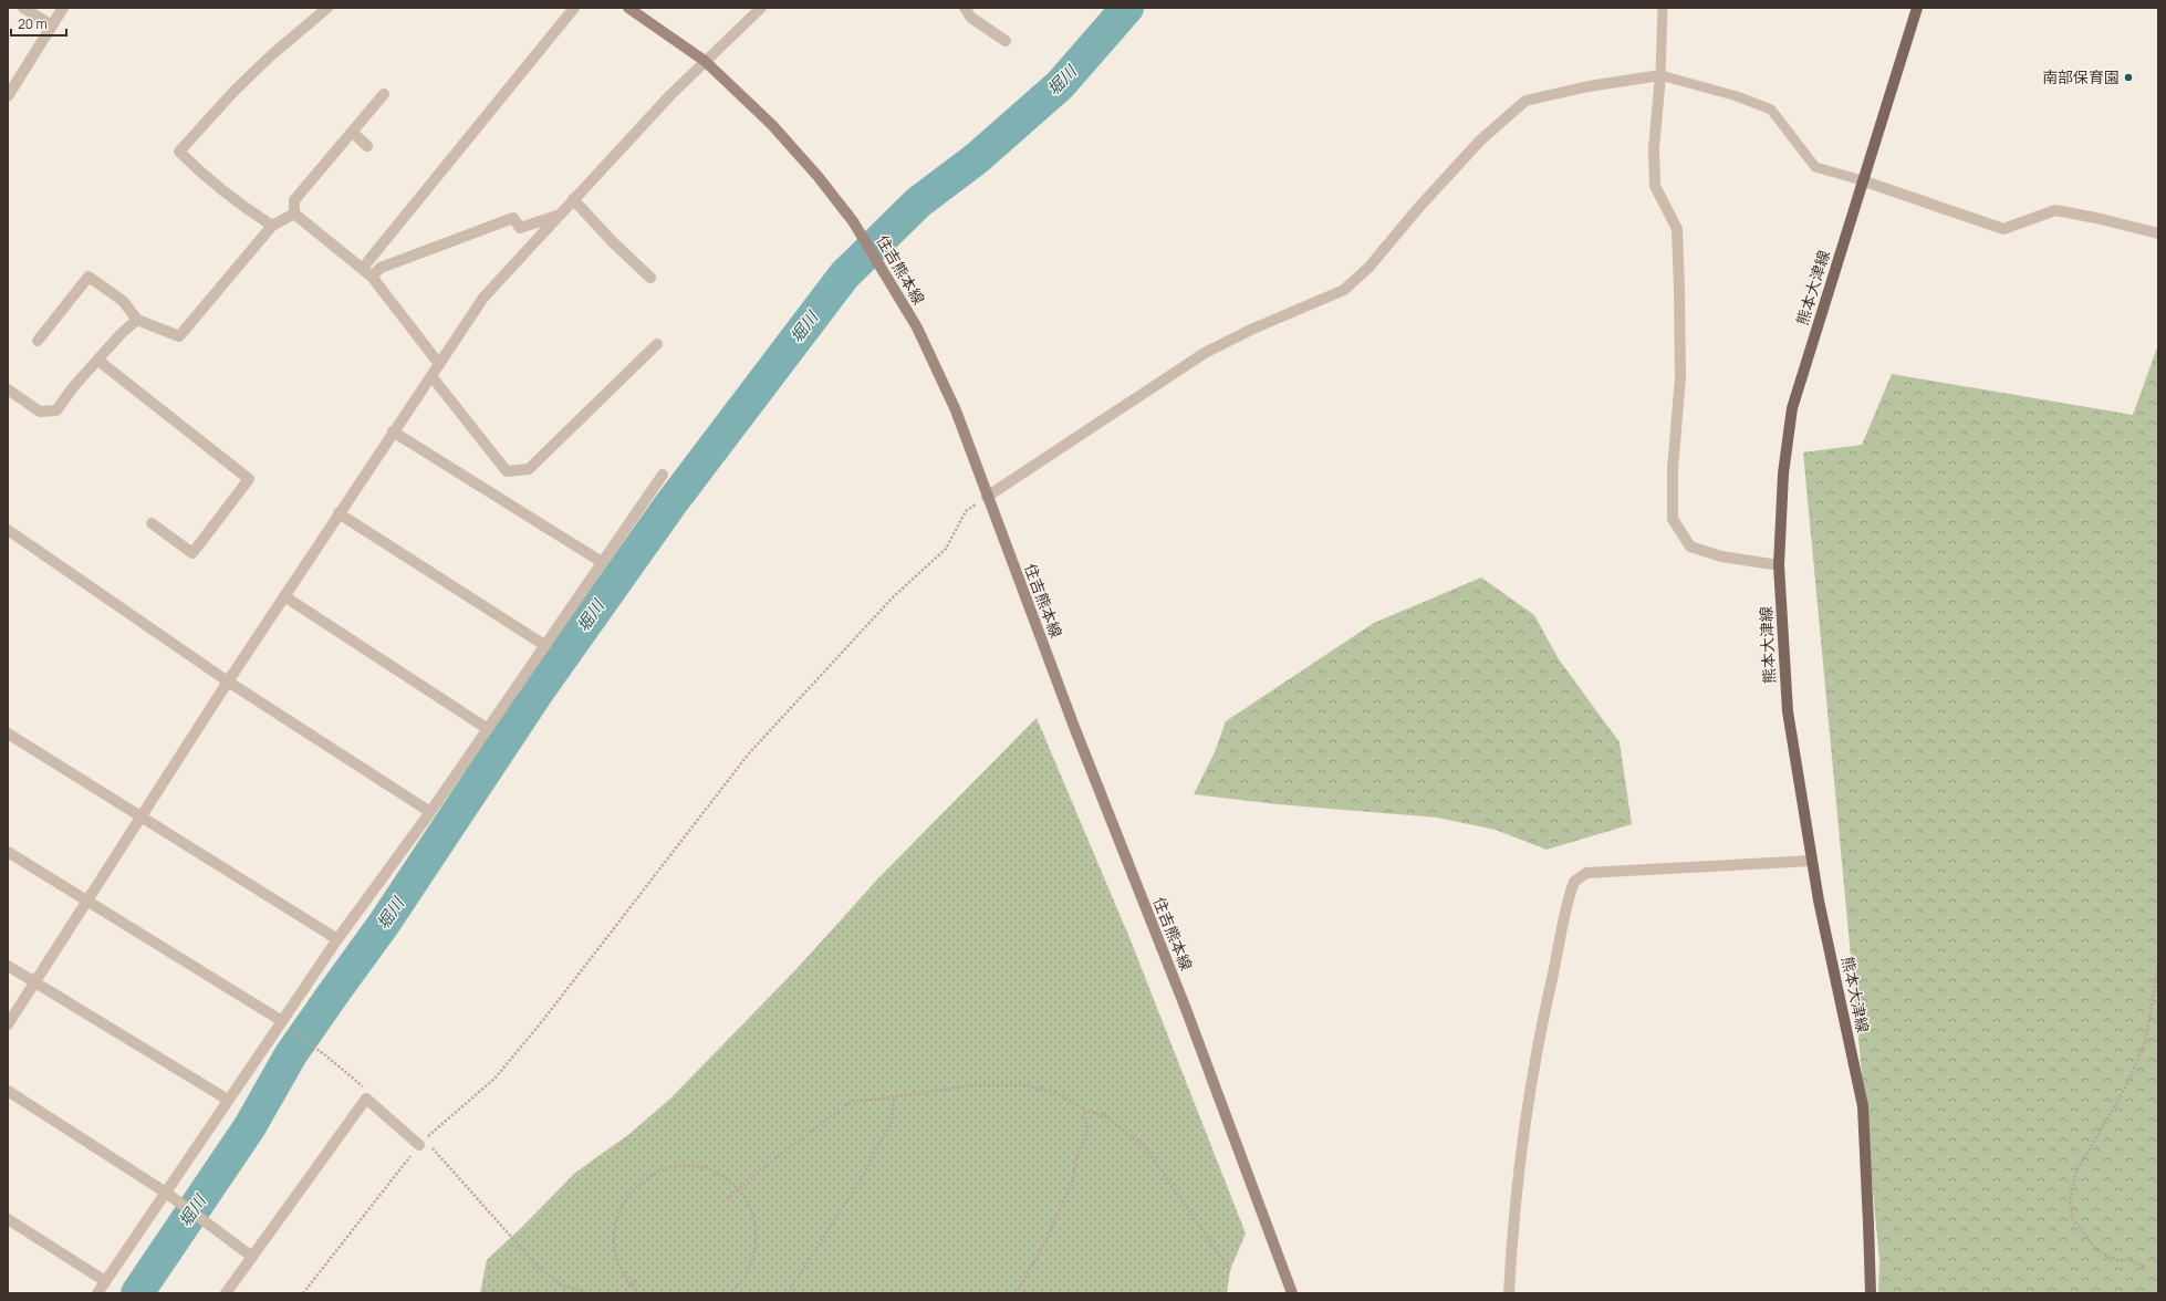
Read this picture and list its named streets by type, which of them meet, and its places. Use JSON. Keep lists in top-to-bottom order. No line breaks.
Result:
{"streets":{"main road":["住吉熊本線","熊本大津線"]},"water":["堀川"],"places":["南部保育園"],"scale_bar":"20 m"}
